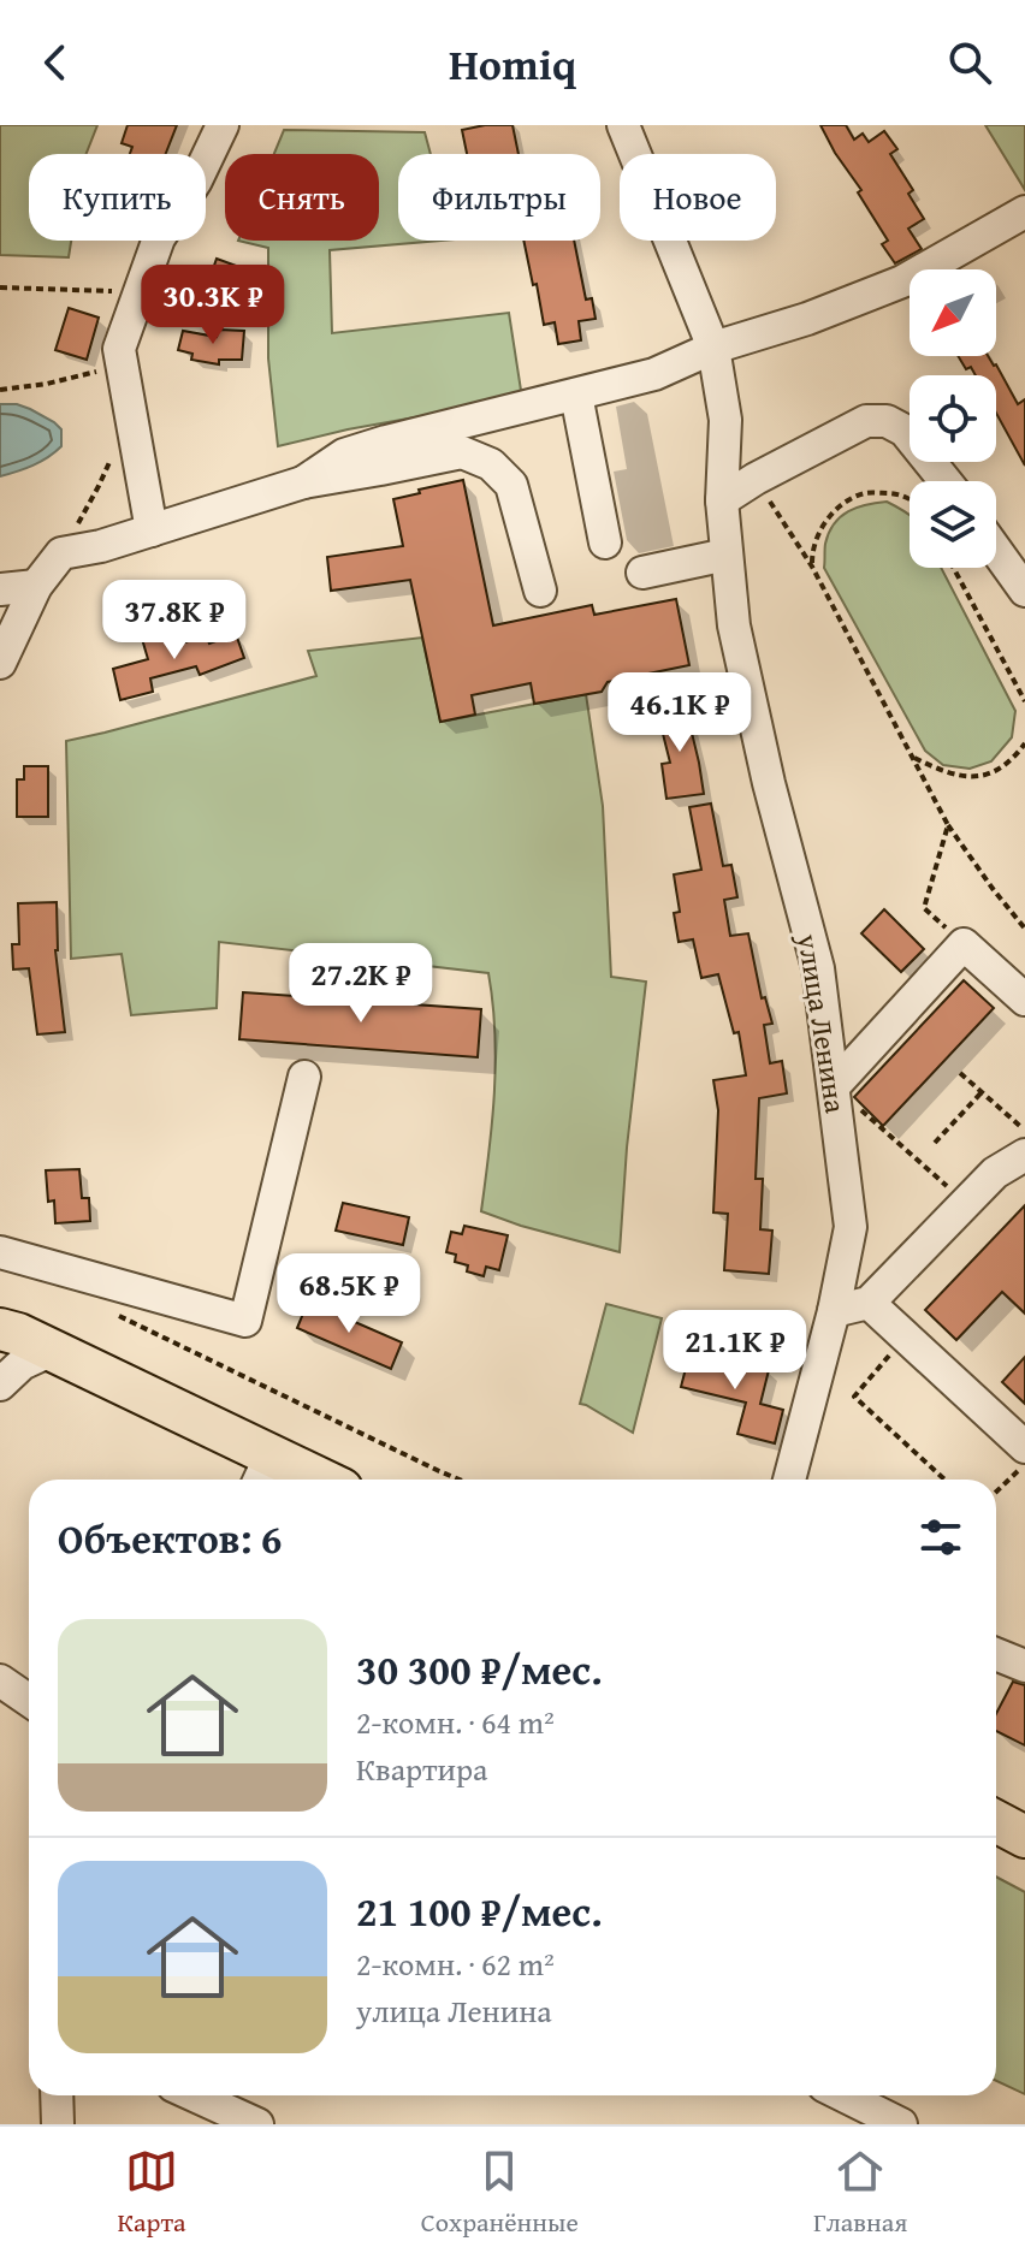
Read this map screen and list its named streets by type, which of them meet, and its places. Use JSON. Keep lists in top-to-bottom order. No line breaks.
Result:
{"streets":{"street":["улица Ленина"]},"north":"bottom left","page":{"header":"Homiq","chip":["Купить","Снять","Фильтры","Новое"],"price":["30.3K ₽","37.8K ₽","46.1K ₽","27.2K ₽","68.5K ₽","21.1K ₽"],"heading":"Объектов: 6","list":[{"name":"30 300 ₽/мес.","note":"2-комн. · 64 m² · Квартира"},{"name":"21 100 ₽/мес.","note":"2-комн. · 62 m² · улица Ленина"}],"tabs":["Карта","Сохранённые","Главная"]}}
